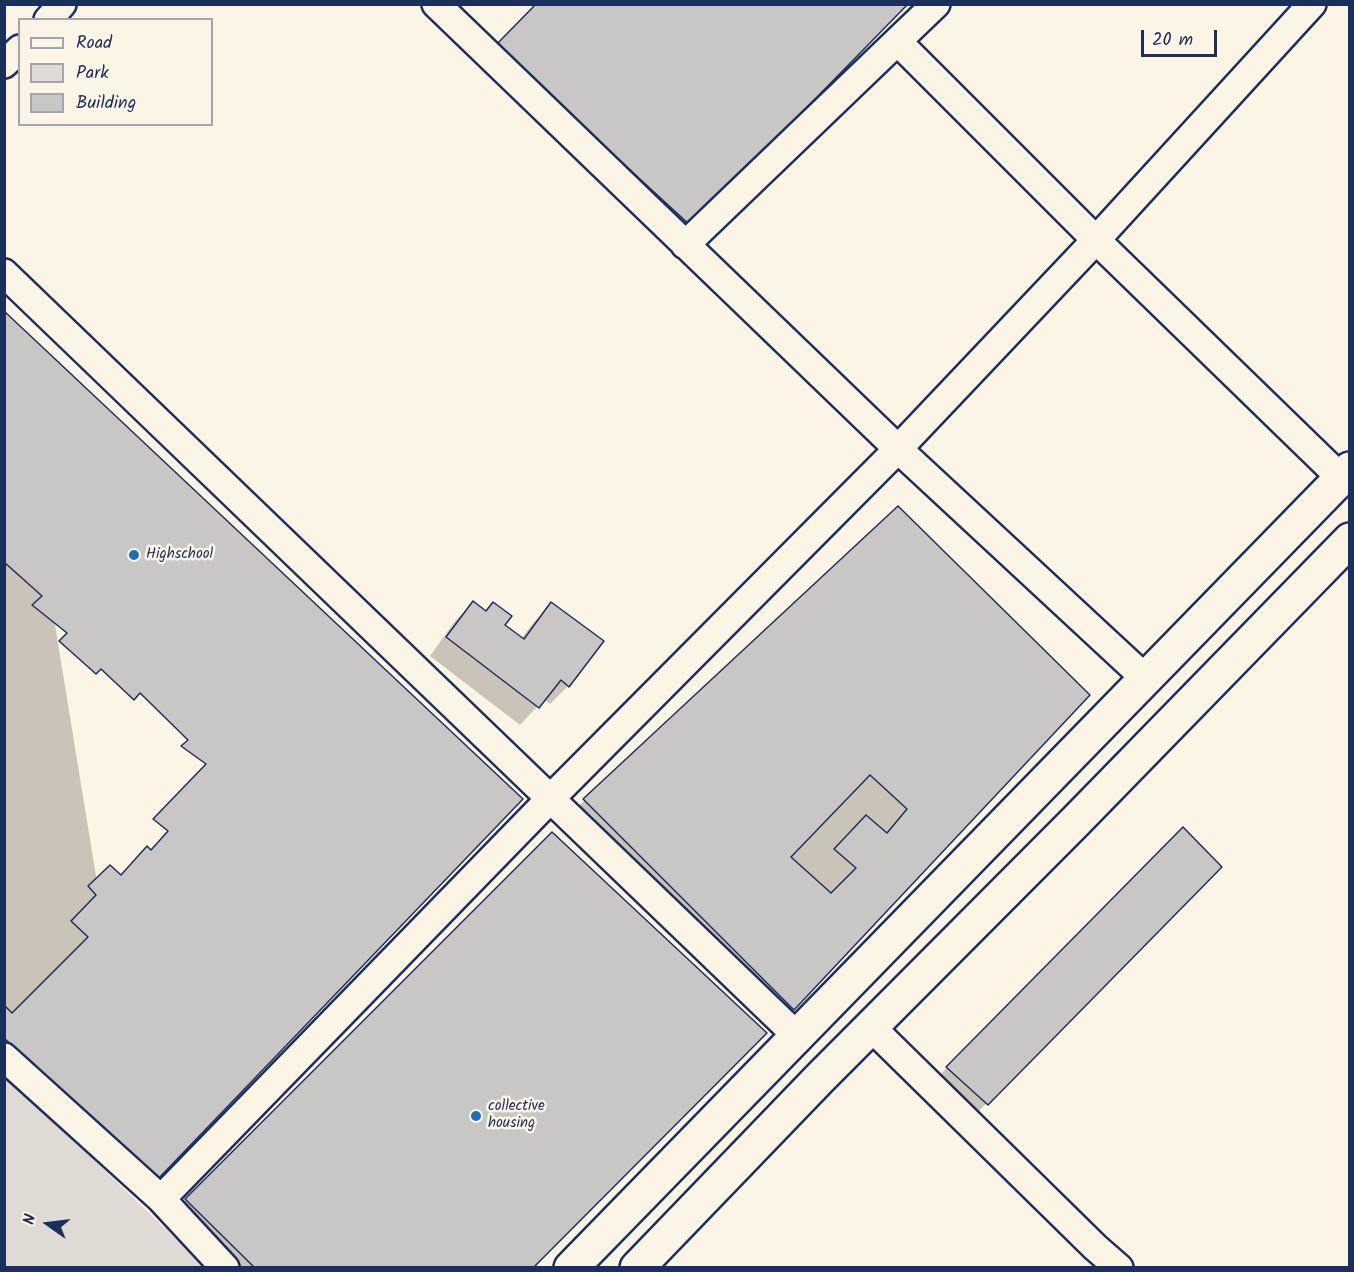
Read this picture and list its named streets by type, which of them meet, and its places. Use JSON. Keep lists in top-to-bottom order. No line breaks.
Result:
{"places":["Highschool","collective housing"],"legend":["Road","Park","Building"],"scale_bar":"20 m","north":"left"}
